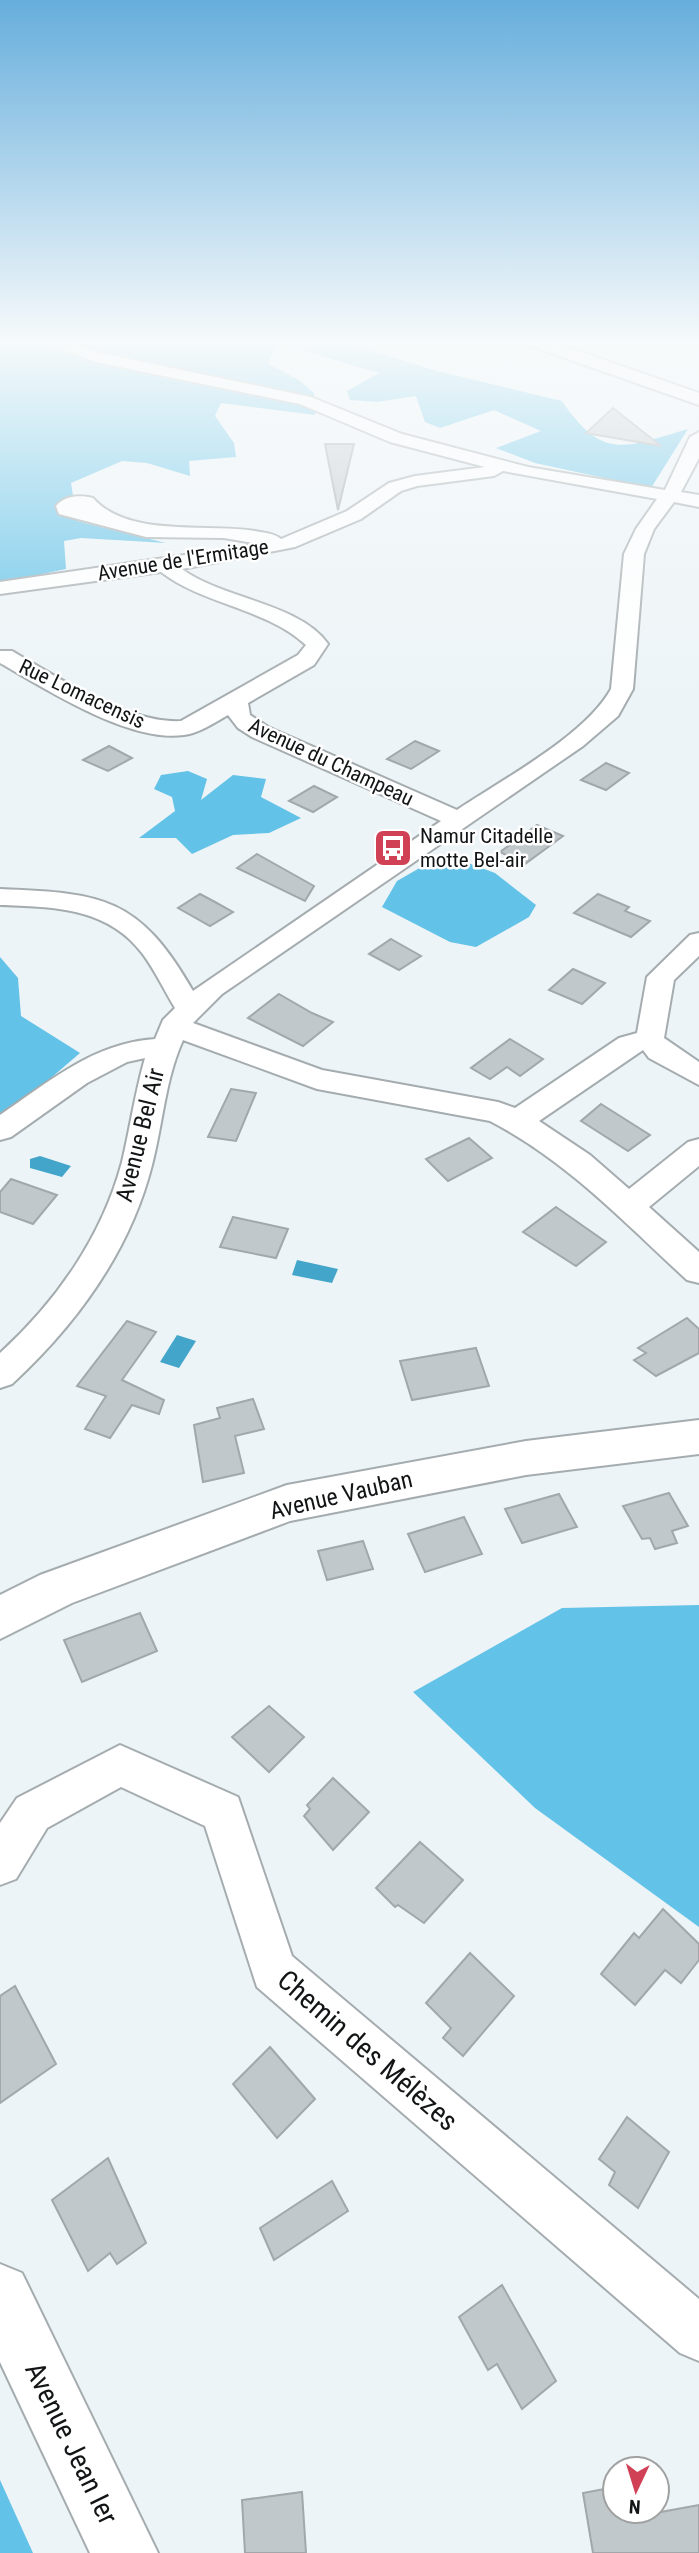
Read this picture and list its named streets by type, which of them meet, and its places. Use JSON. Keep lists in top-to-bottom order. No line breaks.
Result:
{"streets":{"main road":["Avenue Vauban","Avenue Jean Ier"],"street":["Avenue de l'Ermitage","Rue Lomacensis","Avenue du Champeau","Avenue Bel Air","Chemin des Mélèzes"]},"crossings":[["Avenue de l'Ermitage","Avenue du Champeau"],["Rue Lomacensis","Avenue du Champeau"]],"places":{"bus stop":["Namur Citadelle motte Bel-air"]},"north":"bottom"}
